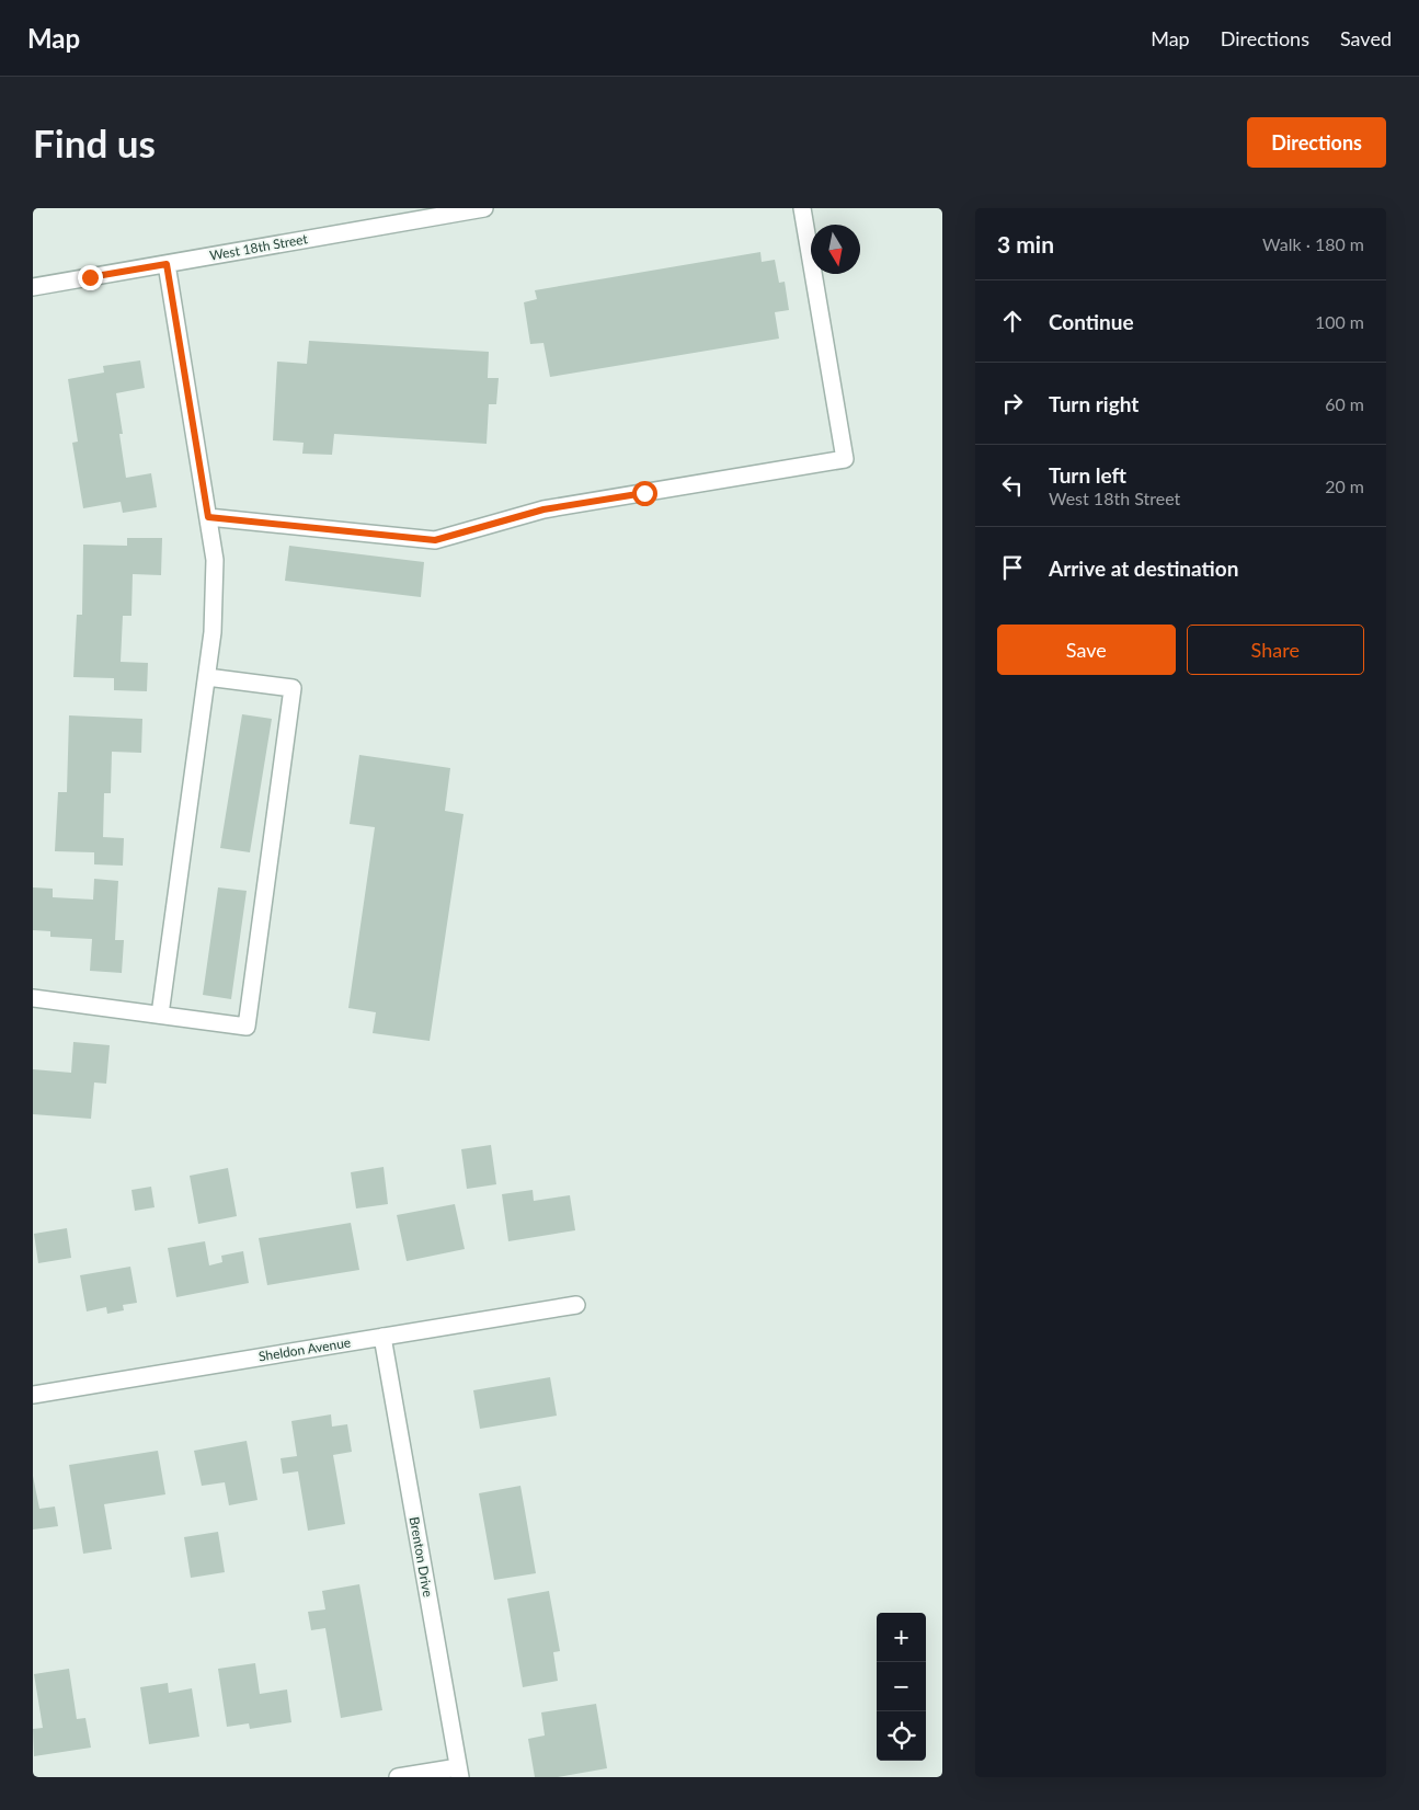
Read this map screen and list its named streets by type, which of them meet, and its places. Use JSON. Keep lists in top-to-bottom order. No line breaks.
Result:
{"streets":{"street":["West 18th Street","Sheldon Avenue","Brenton Drive"]},"crossings":[["Sheldon Avenue","Brenton Drive"]],"north":"bottom","page":{"header":"Map","nav":["Map","Directions","Saved"],"buttons":["Directions",["Save","Share"]],"title":"Find us","heading":["3 min","Walk · 180 m"],"list":[["Continue","100 m"],["Turn right","60 m"],["Turn left","West 18th Street","20 m"],"Arrive at destination"],"map_buttons":["+","−"]}}
